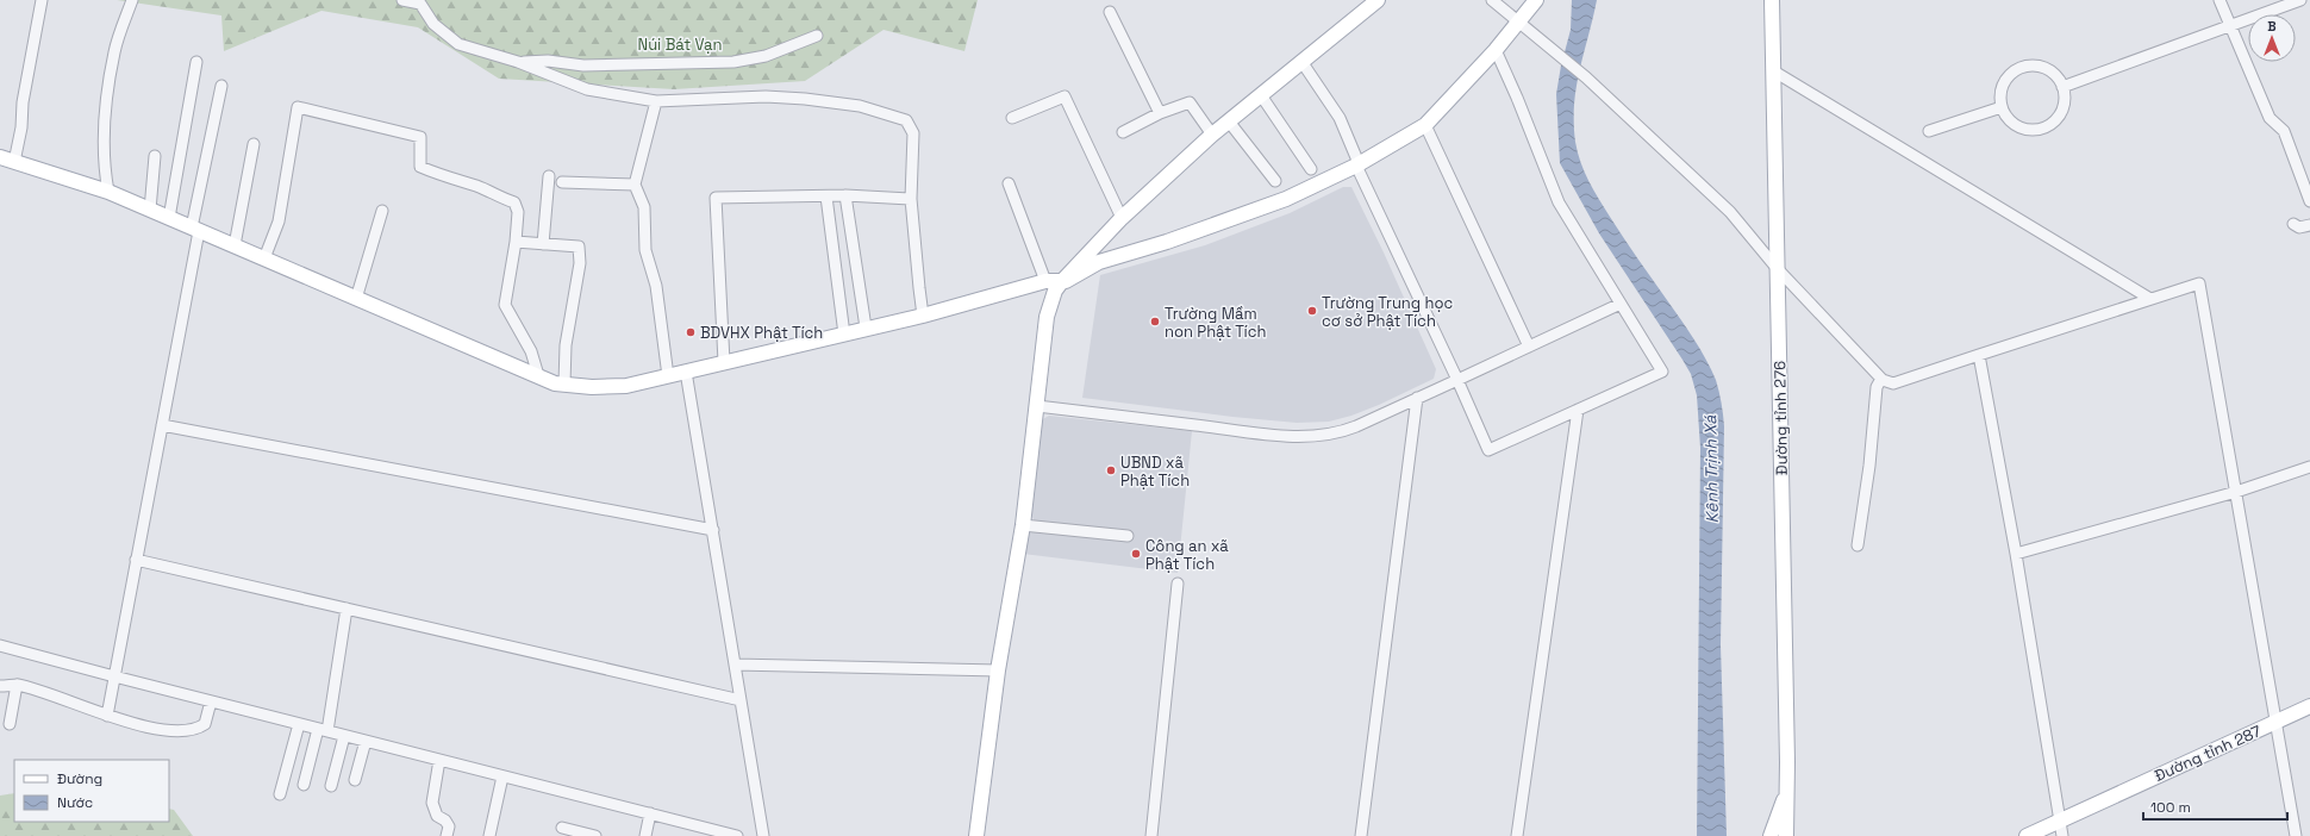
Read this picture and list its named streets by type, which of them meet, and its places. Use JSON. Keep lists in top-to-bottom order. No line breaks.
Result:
{"streets":{"main road":["Đường tỉnh 276","Đường tỉnh 287"]},"water":["Kênh Trịnh Xá"],"parks":["Núi Bát Vạn"],"places":["Trường Trung học cơ sở Phật Tích","Trường Mầm non Phật Tích","BDVHX Phật Tích","UBND xã Phật Tích","Công an xã Phật Tích"],"legend":["Đường","Nước"],"scale_bar":"100 m","north":"top"}
